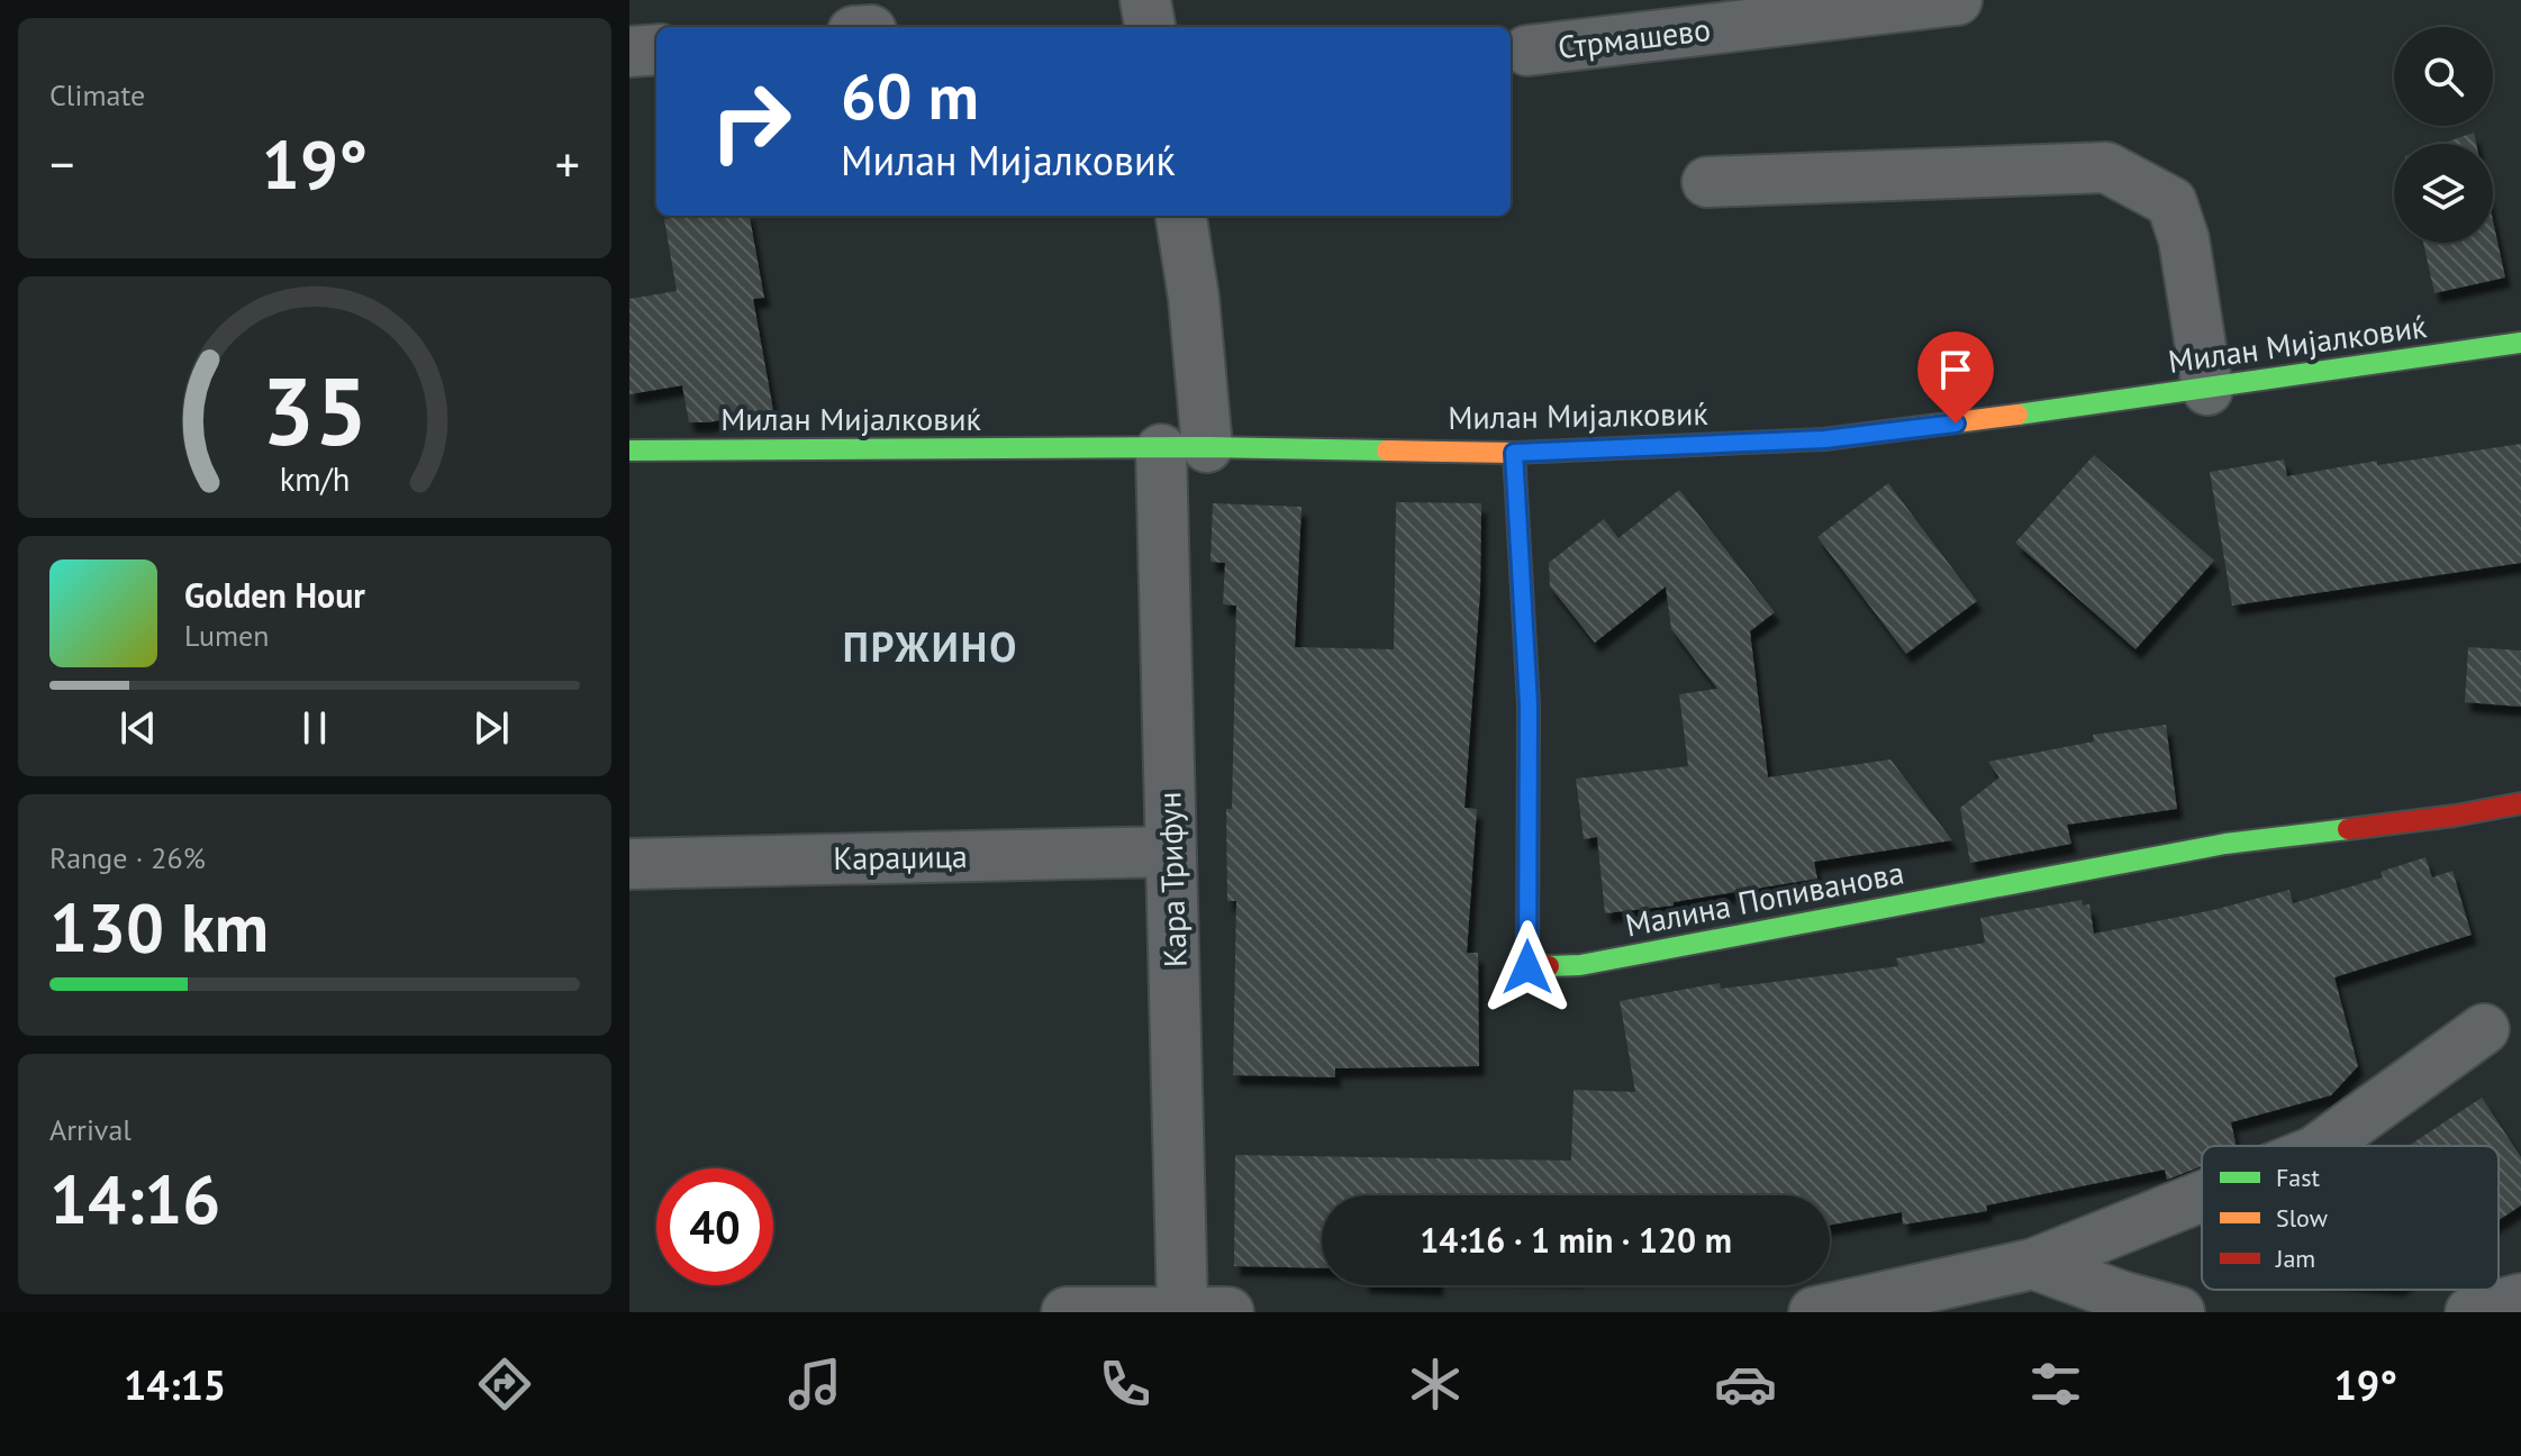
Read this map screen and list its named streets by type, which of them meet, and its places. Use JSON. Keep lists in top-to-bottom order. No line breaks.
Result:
{"streets":{"street":["Стрмашево","Милан Мијалковиќ","Караџица","Кара Трифун","Малина Попиванова"]},"crossings":[["Милан Мијалковиќ","Кара Трифун"],["Милан Мијалковиќ","Малина Попиванова"],["Караџица","Кара Трифун"]],"districts":["ПРЖИНО"],"legend":["Fast","Slow","Jam"],"page":{"tile":["Climate",["Range · 26%","130 km"],["Arrival","14:16"]],"turn":["60 m","Милан Мијалковиќ"],"heat":["−","19°","+"],"song":["Golden Hour","Lumen"],"limit":"40","trip":"14:16 · 1 min · 120 m","tabs":["14:15","19°"],"gauge":["35","km/h"]}}
